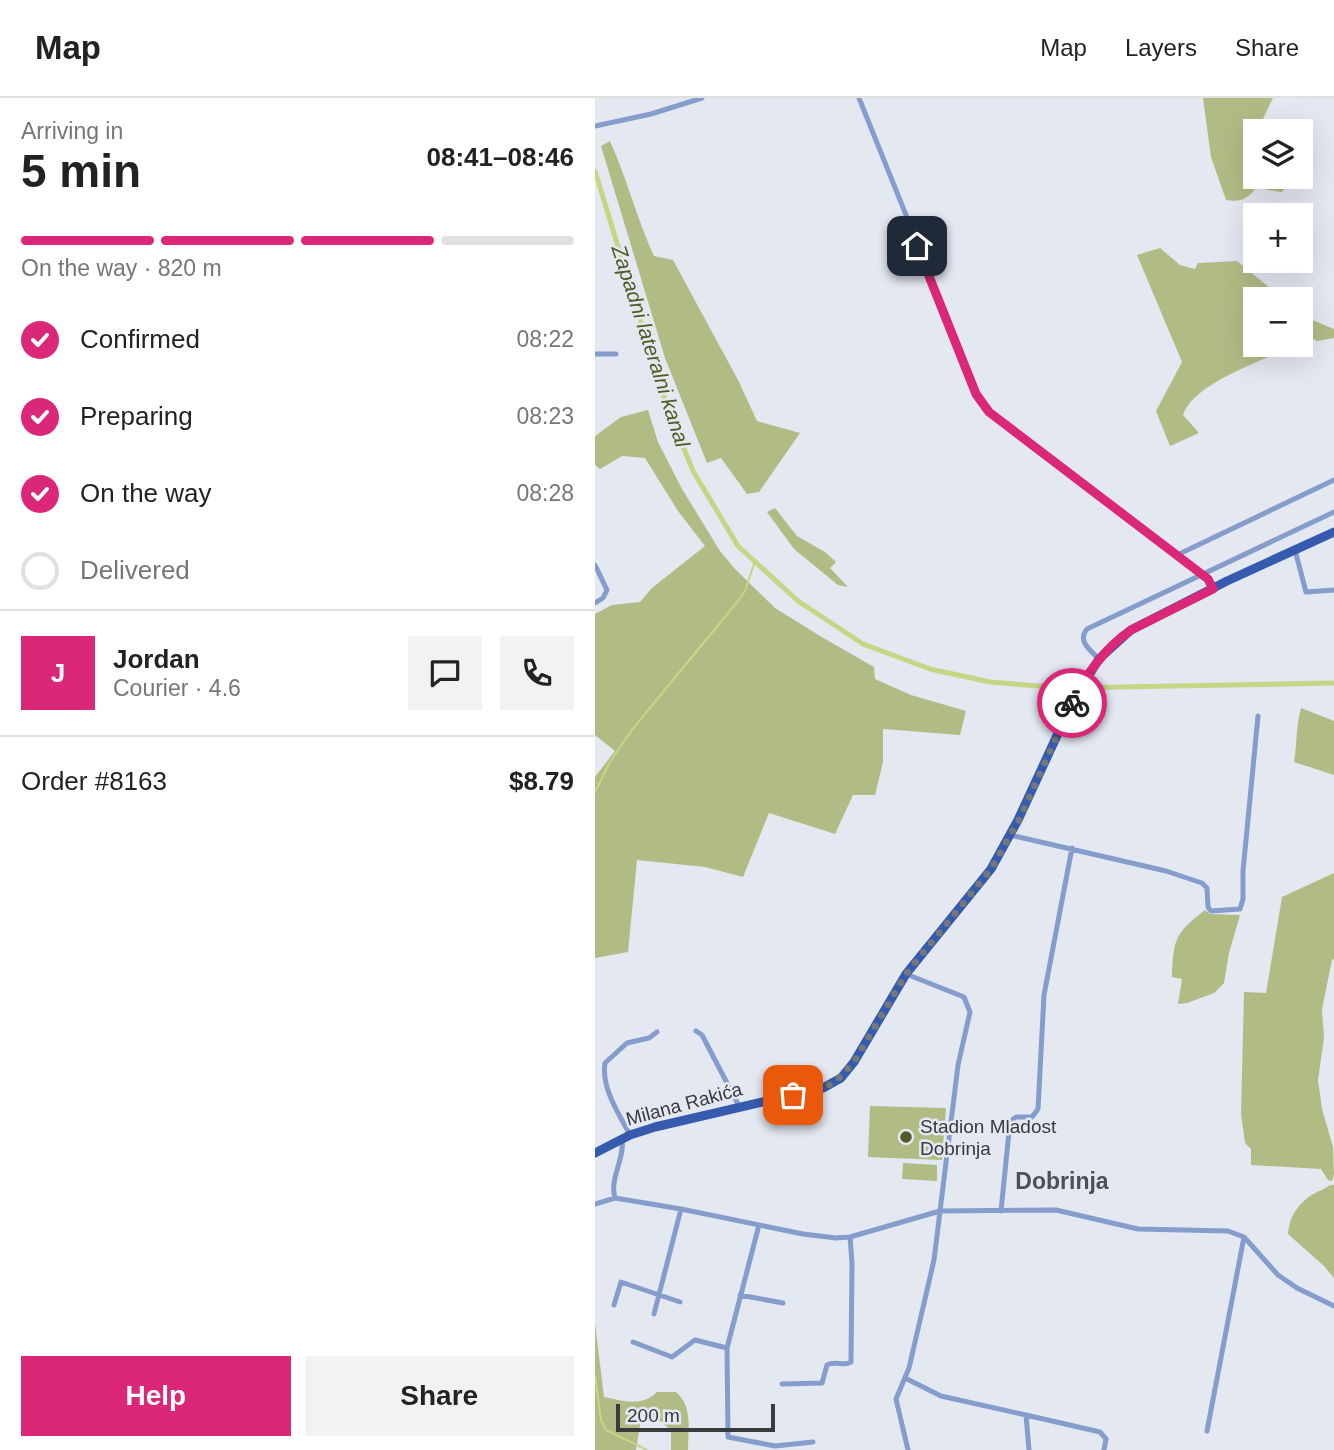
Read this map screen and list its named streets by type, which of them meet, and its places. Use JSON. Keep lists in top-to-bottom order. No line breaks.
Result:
{"streets":{"main road":["Milana Rakića"]},"districts":["Dobrinja"],"water":["Zapadni lateralni kanal"],"places":["Stadion Mladost Dobrinja"],"scale_bar":"200 m","page":{"header":"Map","nav":["Map","Layers","Share"],"heading":["5 min","Arriving in","08:41–08:46"],"panel":["Jordan","Courier · 4.6","Order #8163","$8.79"],"map_buttons":["+","−"],"bar":"On the way · 820 m","list":[["Confirmed","08:22"],["Preparing","08:23"],["On the way","08:28"],"Delivered"],"round":"J","buttons":["Help","Share"],"scale":"200 m"}}
